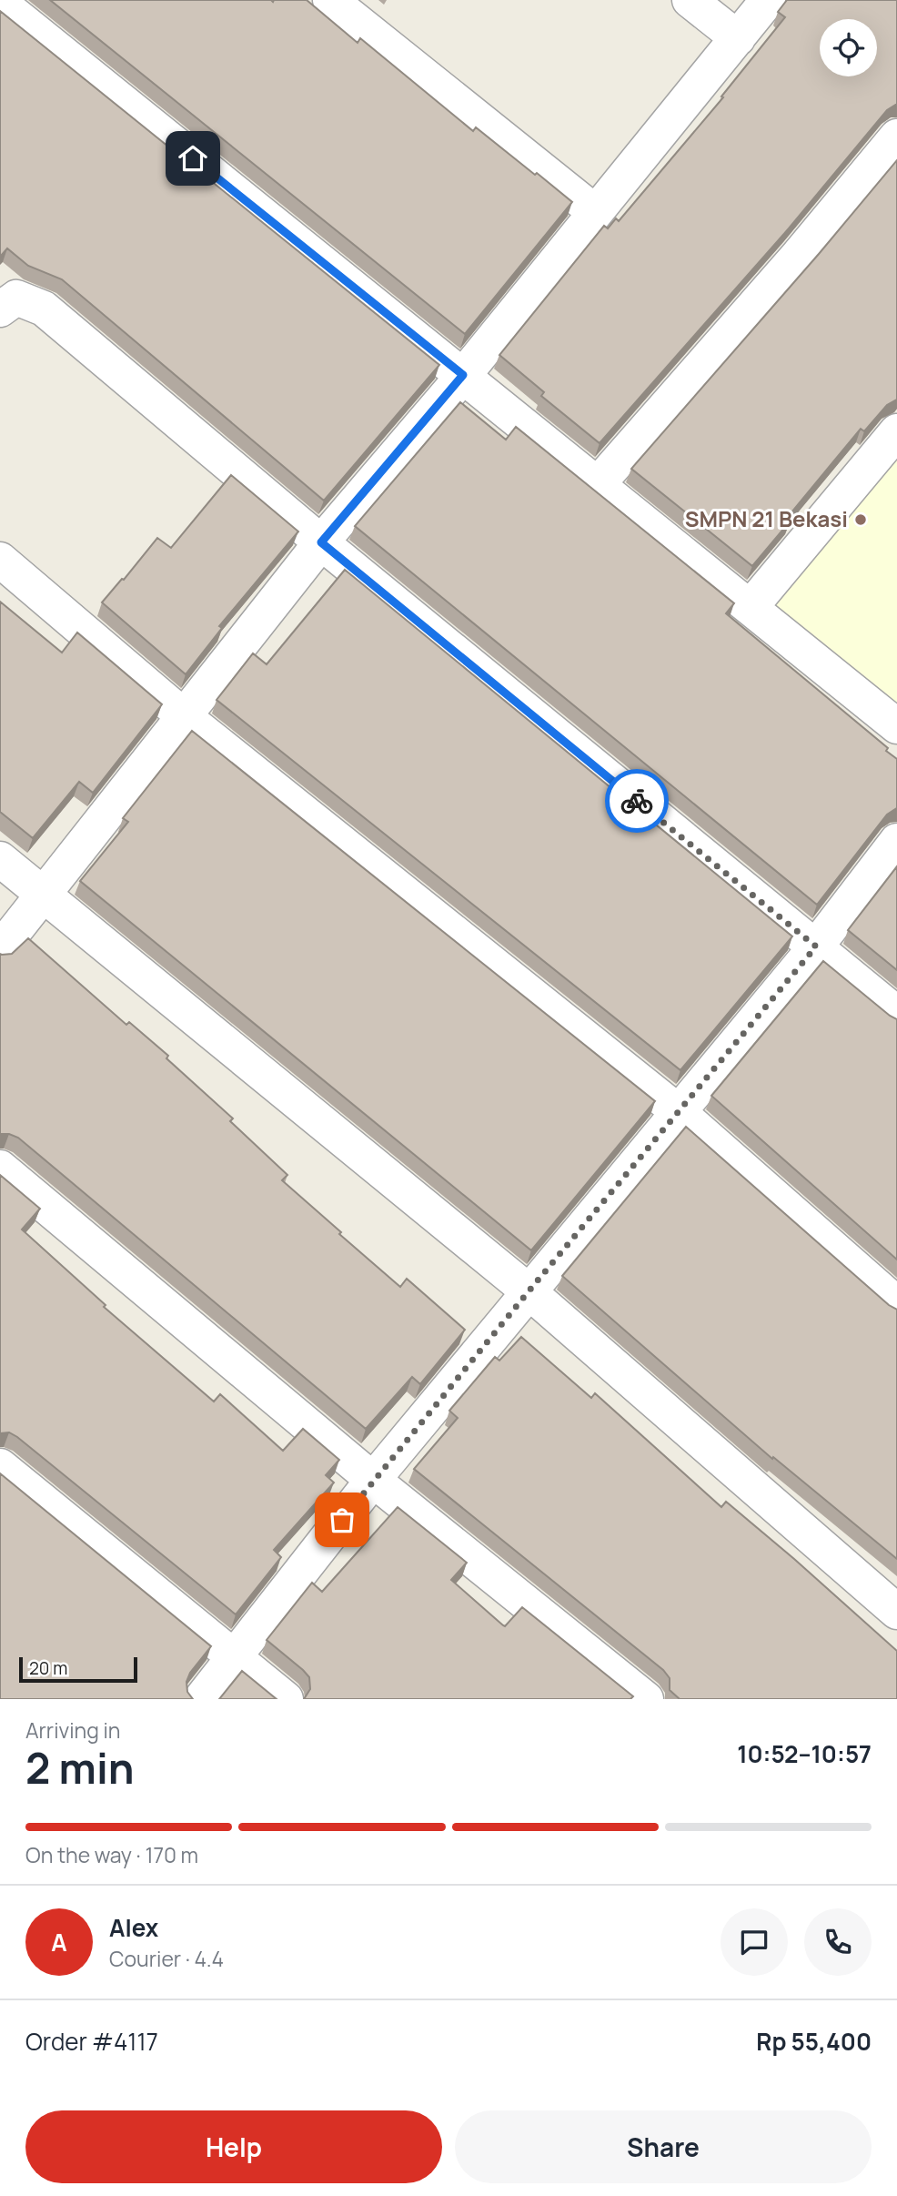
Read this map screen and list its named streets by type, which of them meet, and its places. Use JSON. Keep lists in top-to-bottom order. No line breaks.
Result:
{"places":["SMPN 21 Bekasi"],"scale_bar":"20 m","page":{"scale":"20 m","heading":["2 min","Arriving in","10:52–10:57"],"panel":["Alex","Courier · 4.4","Order #4117","Rp 55,400"],"bar":"On the way · 170 m","round":"A","buttons":["Help","Share"]}}
